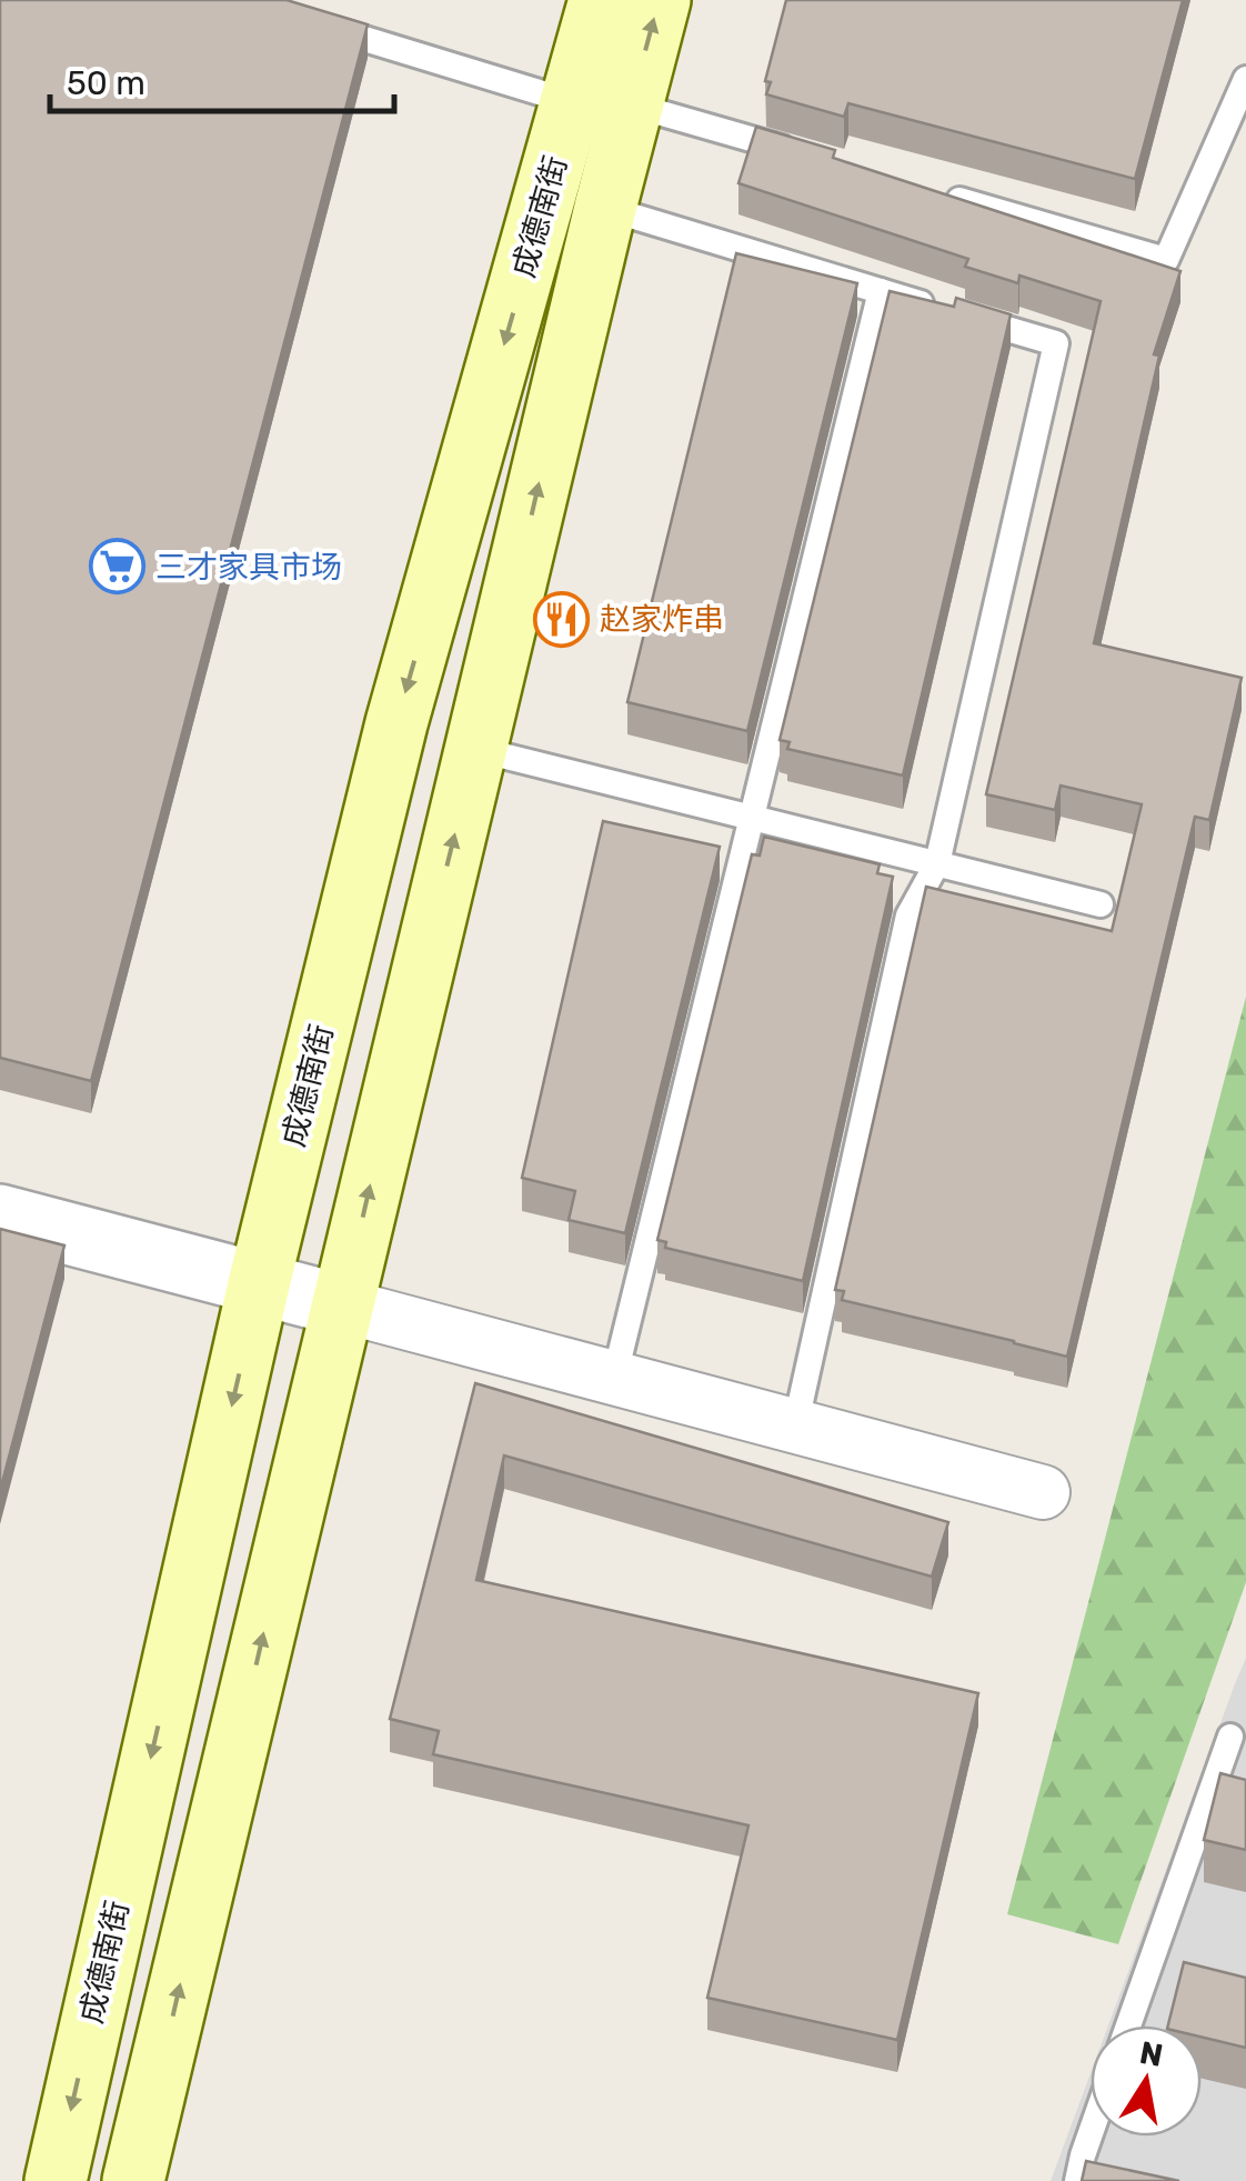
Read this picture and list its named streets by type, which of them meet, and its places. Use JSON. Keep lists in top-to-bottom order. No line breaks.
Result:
{"streets":{"main road":["成德南街"]},"places":{"supermarket":["三才家具市场"],"restaurant":["赵家炸串"]},"scale_bar":"50 m","north":"top"}
